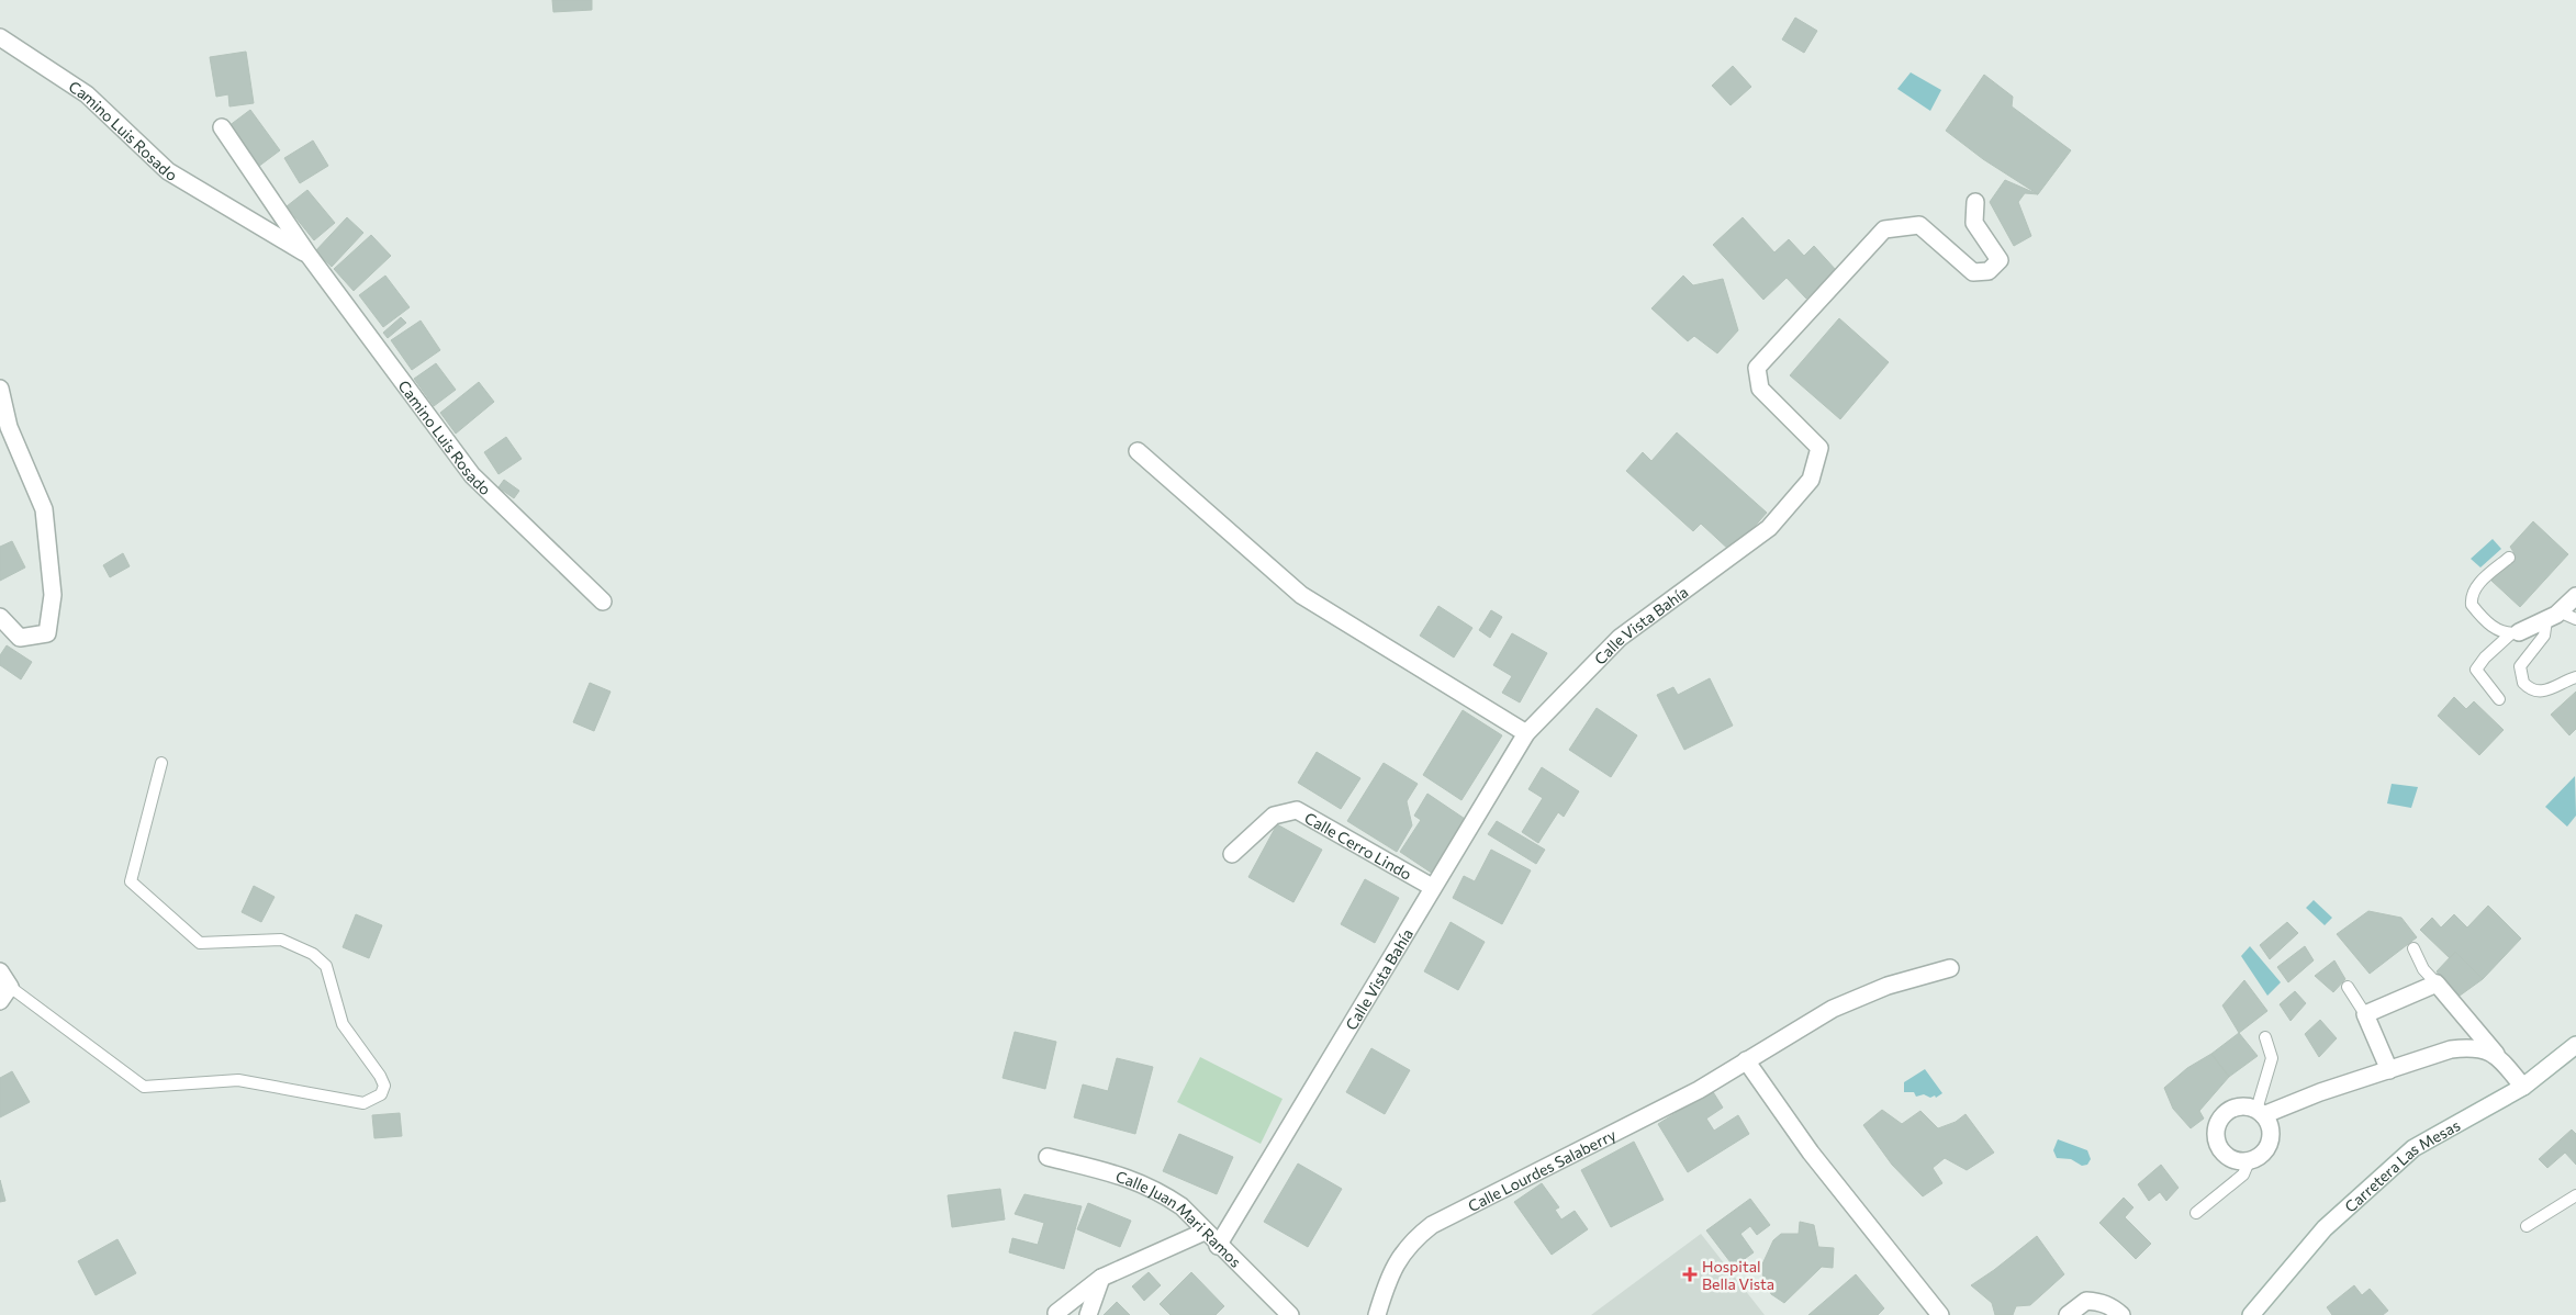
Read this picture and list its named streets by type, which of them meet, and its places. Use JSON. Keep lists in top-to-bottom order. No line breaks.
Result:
{"streets":{"street":["Camino Luis Rosado","Calle Vista Bahía","Calle Cerro Lindo","Carretera Las Mesas","Calle Lourdes Salaberry","Calle Juan Mari Ramos"]},"crossings":[["Calle Vista Bahía","Calle Cerro Lindo"],["Calle Vista Bahía","Calle Juan Mari Ramos"]],"places":{"health":["Hospital Bella Vista"]}}
